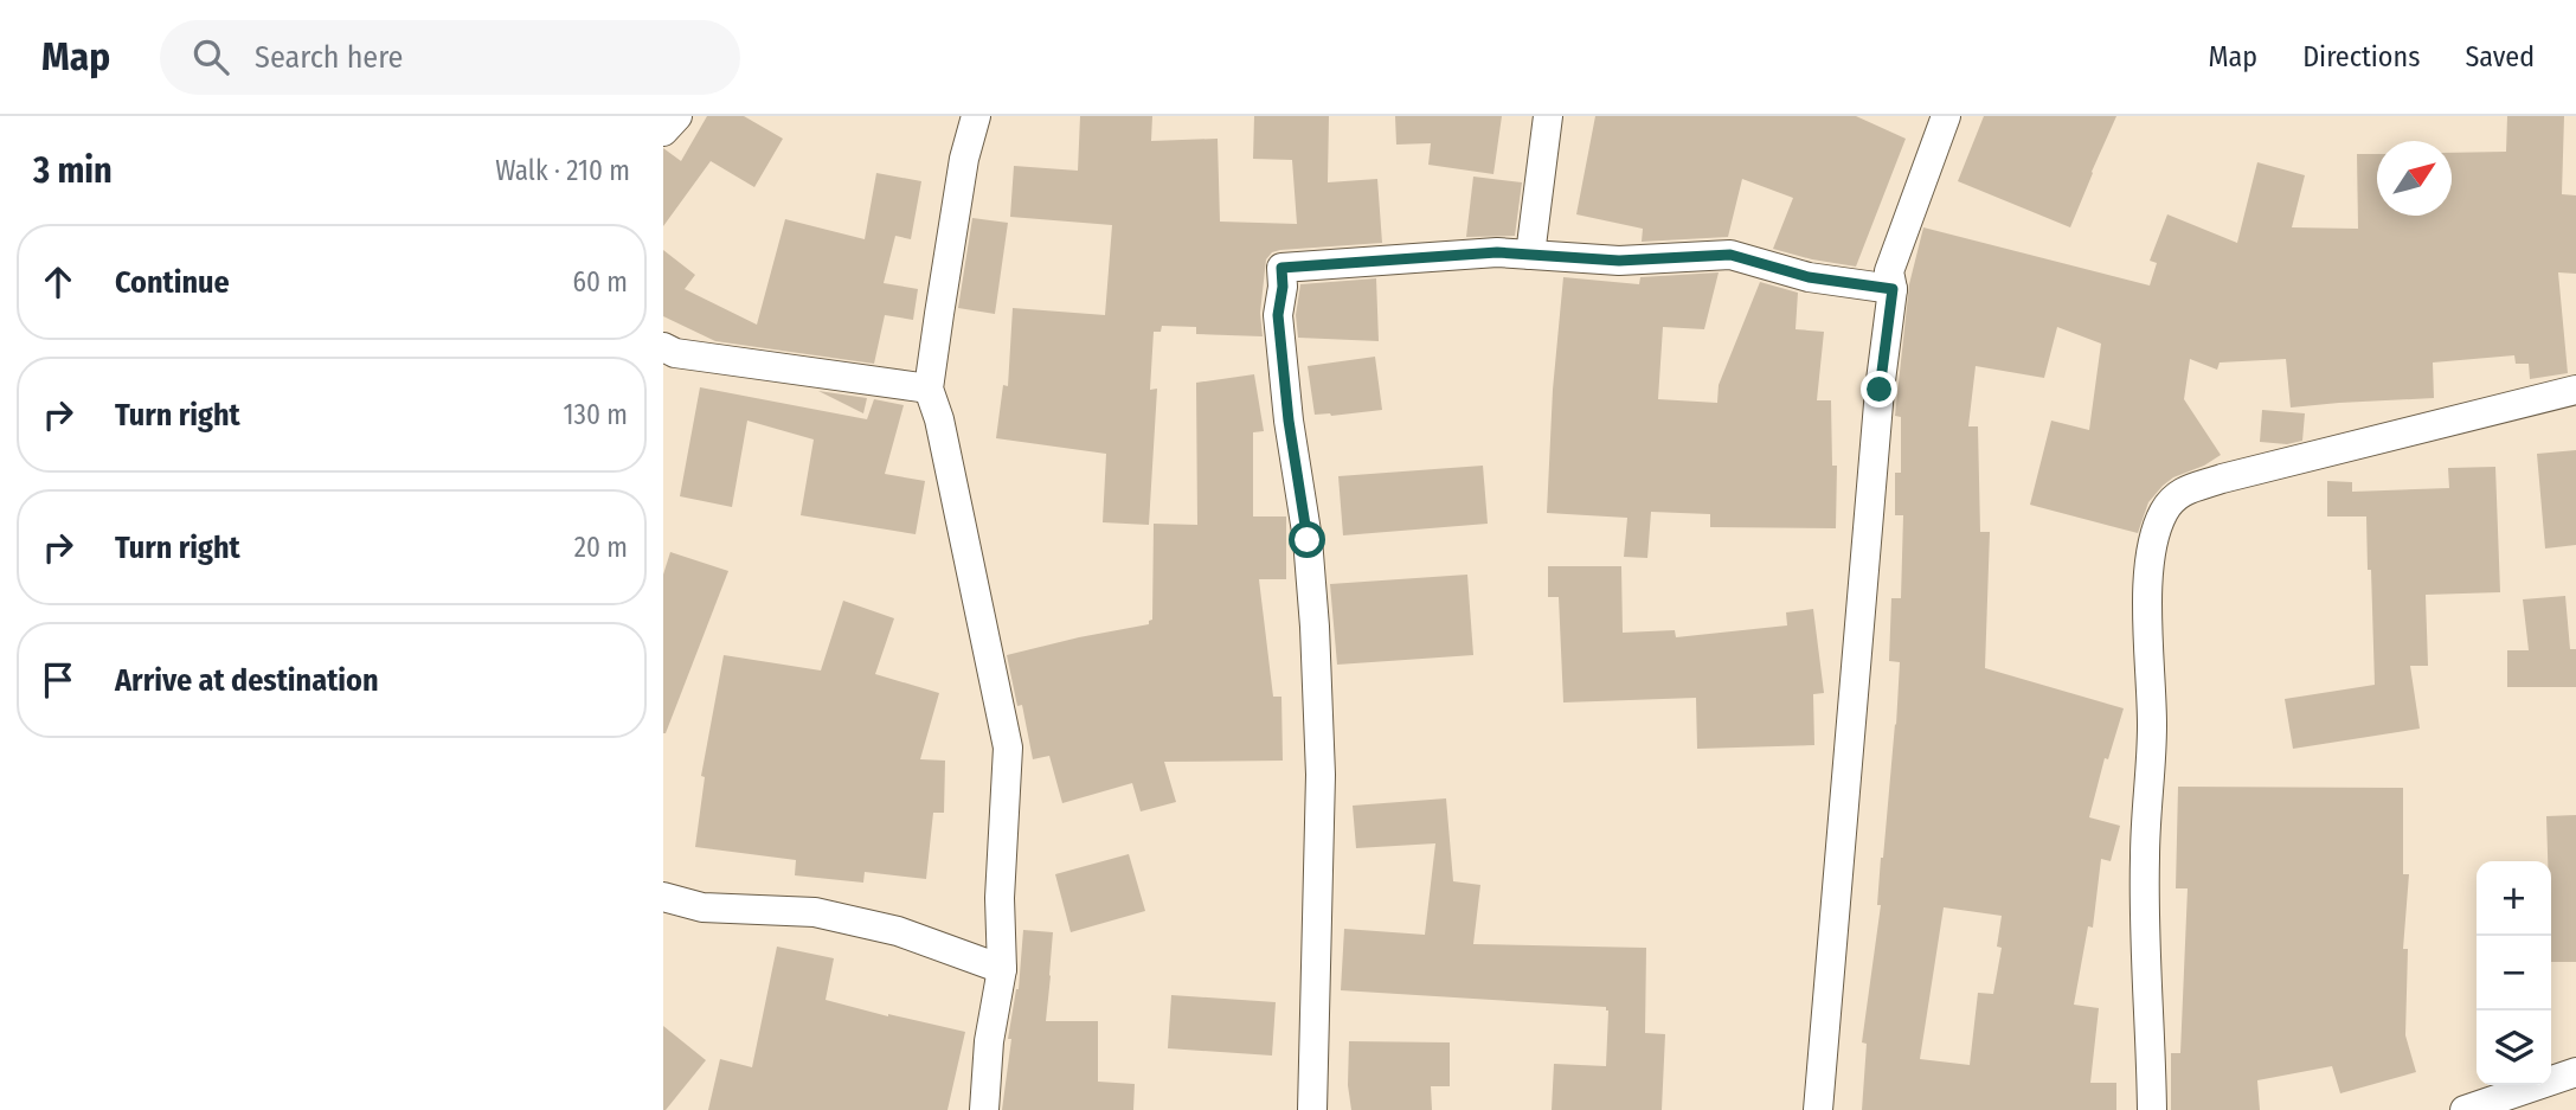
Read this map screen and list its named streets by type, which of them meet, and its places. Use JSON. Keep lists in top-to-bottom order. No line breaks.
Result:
{"north":"top right","page":{"header":"Map","search":"Search here","nav":["Map","Directions","Saved"],"heading":["3 min","Walk · 210 m"],"list":[["Continue","60 m"],["Turn right","130 m"],["Turn right","20 m"],"Arrive at destination"],"map_buttons":["+","−"]}}
